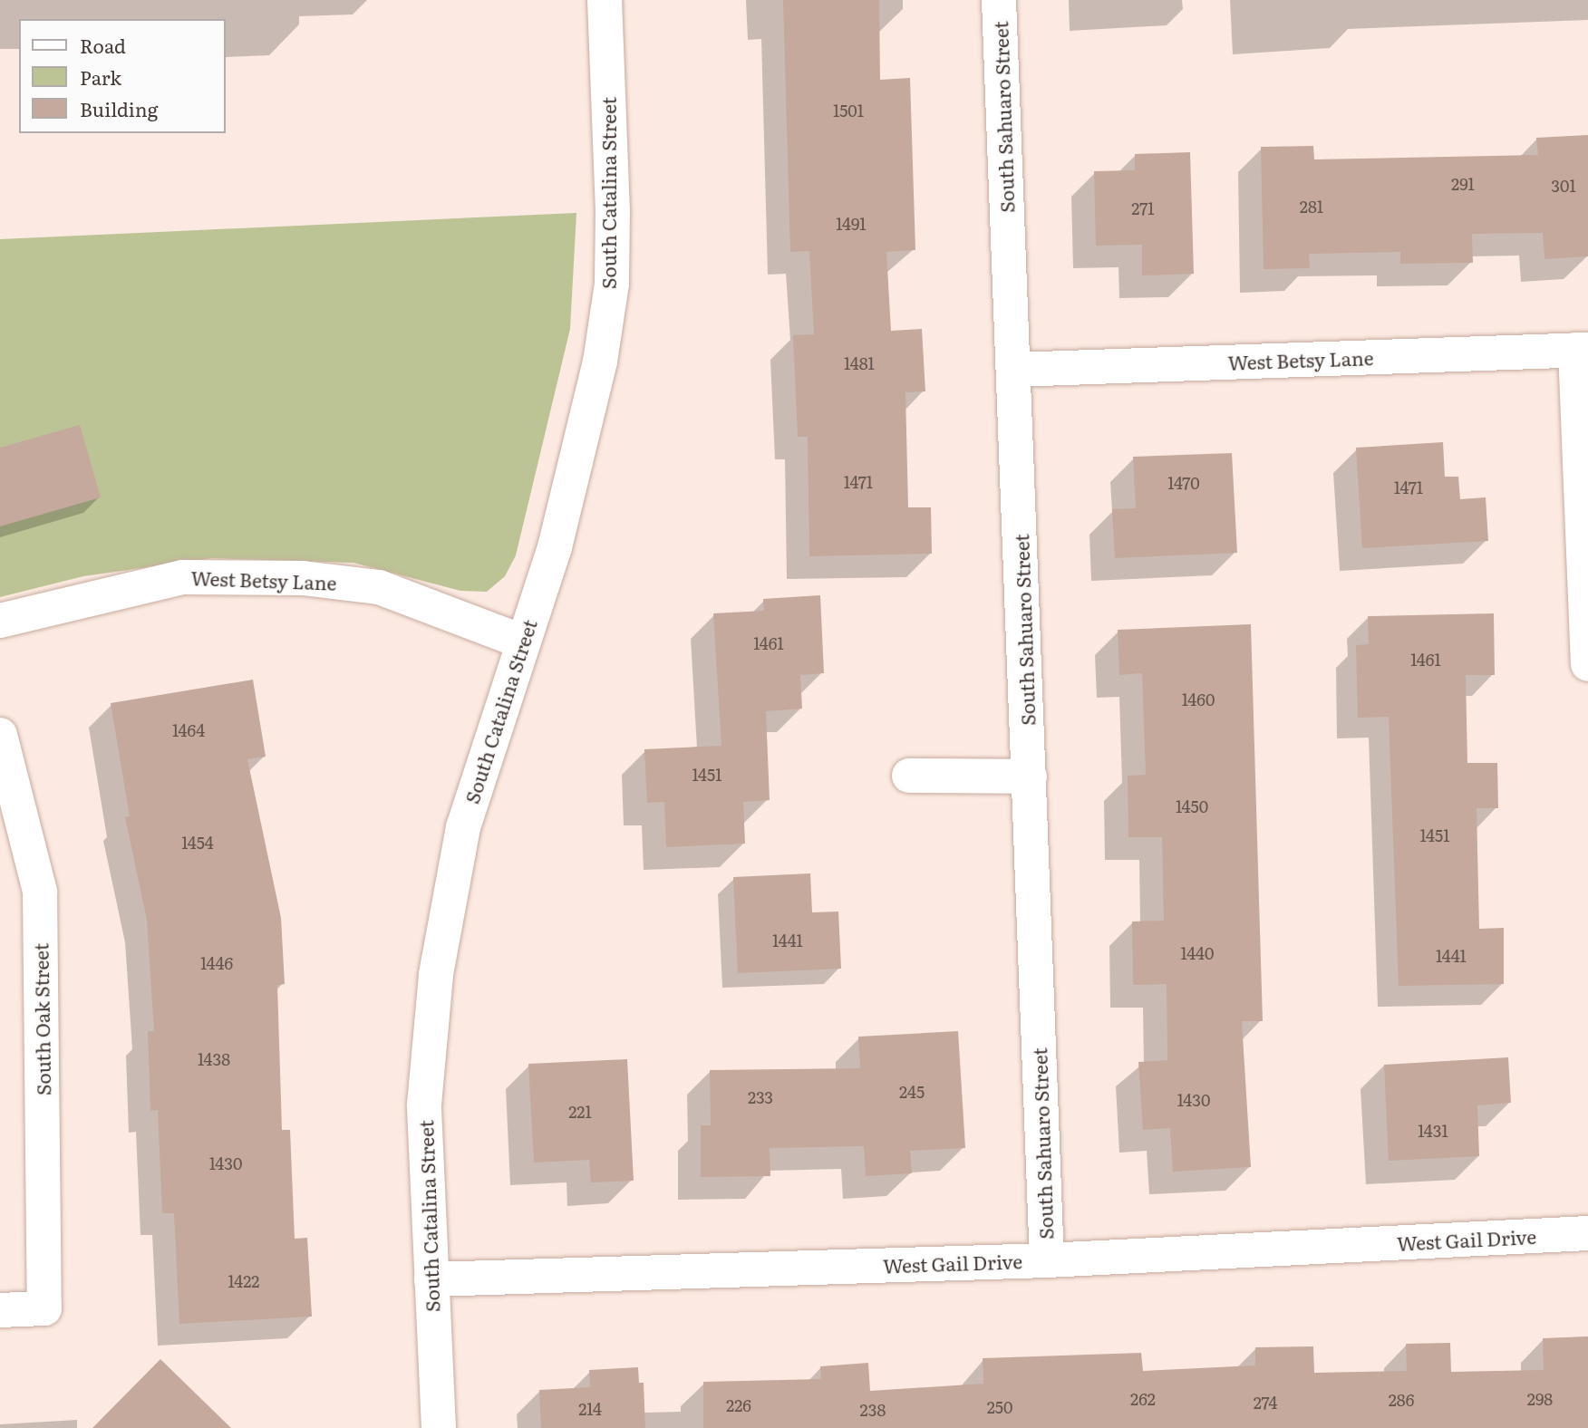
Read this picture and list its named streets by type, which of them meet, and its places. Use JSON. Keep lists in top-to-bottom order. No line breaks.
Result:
{"streets":{"street":["South Sahuaro Street","South Catalina Street","West Betsy Lane","South Oak Street","West Gail Drive"]},"crossings":[["South Sahuaro Street","West Betsy Lane"],["South Sahuaro Street","West Gail Drive"],["South Catalina Street","West Betsy Lane"],["South Catalina Street","West Gail Drive"]],"house_numbers":["1501","291","301","281","271","1491","1481","1471","1470","1471","1461","1461","1460","1464","1451","1450","1451","1454","1441","1440","1441","1446","1438","245","233","1430","221","1431","1430","1422","262","298","286","274","226","250","214","238"],"legend":["Road","Park","Building"]}
